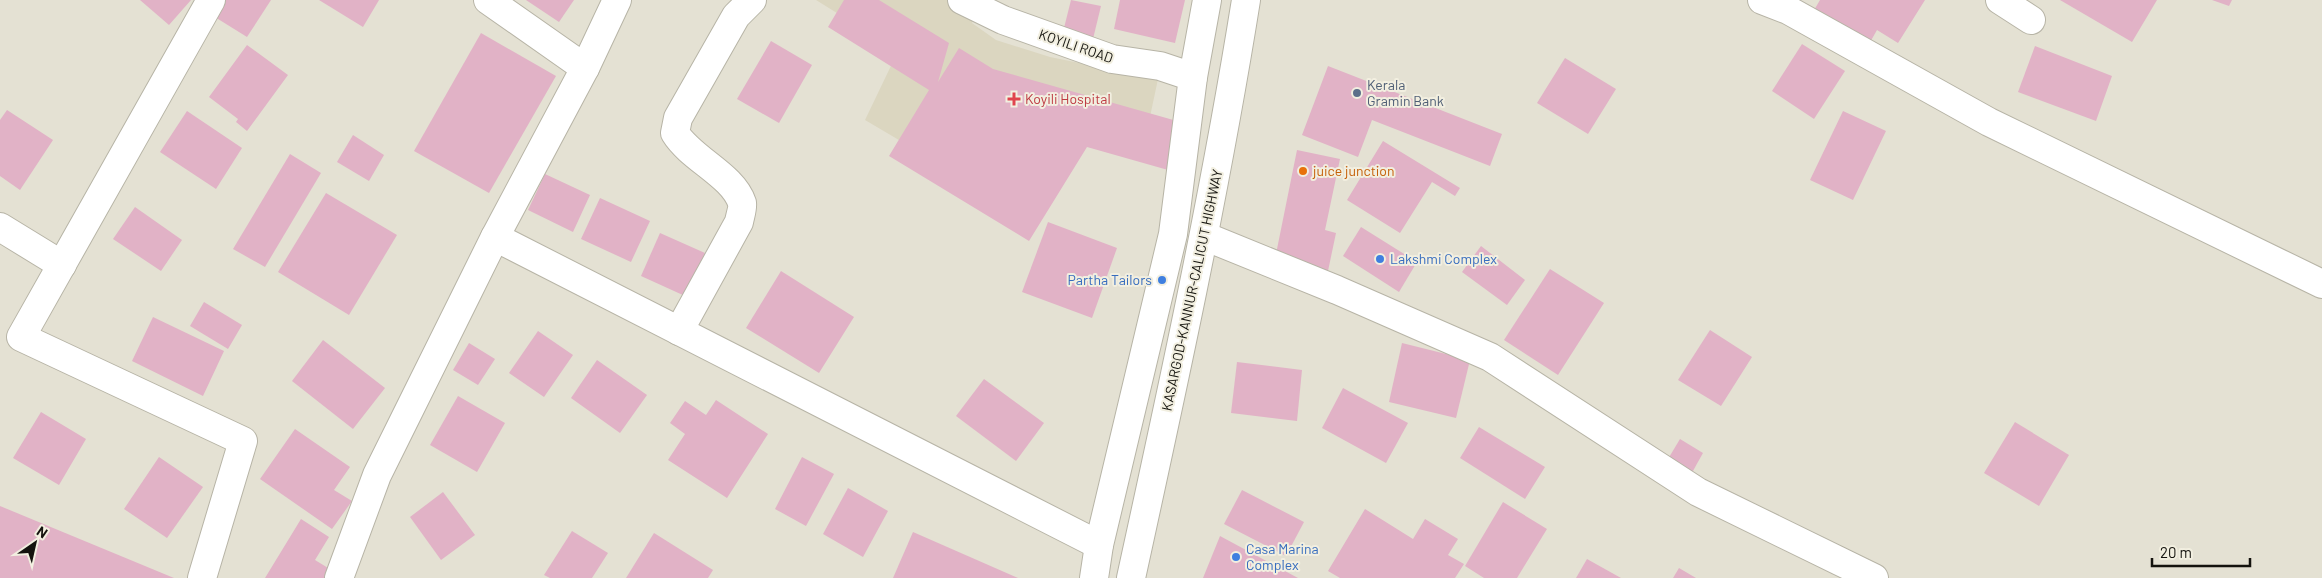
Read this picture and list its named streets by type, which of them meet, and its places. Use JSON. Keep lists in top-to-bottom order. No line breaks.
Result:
{"streets":{"main road":["KOYILI ROAD","KASARGOD-KANNUR-CALICUT HIGHWAY"]},"places":{"other":["Kerala Gramin Bank","juice junction","Lakshmi Complex","Partha Tailors","Casa Marina Complex"],"health":["Koyili Hospital"]},"scale_bar":"20 m","north":"top right"}
